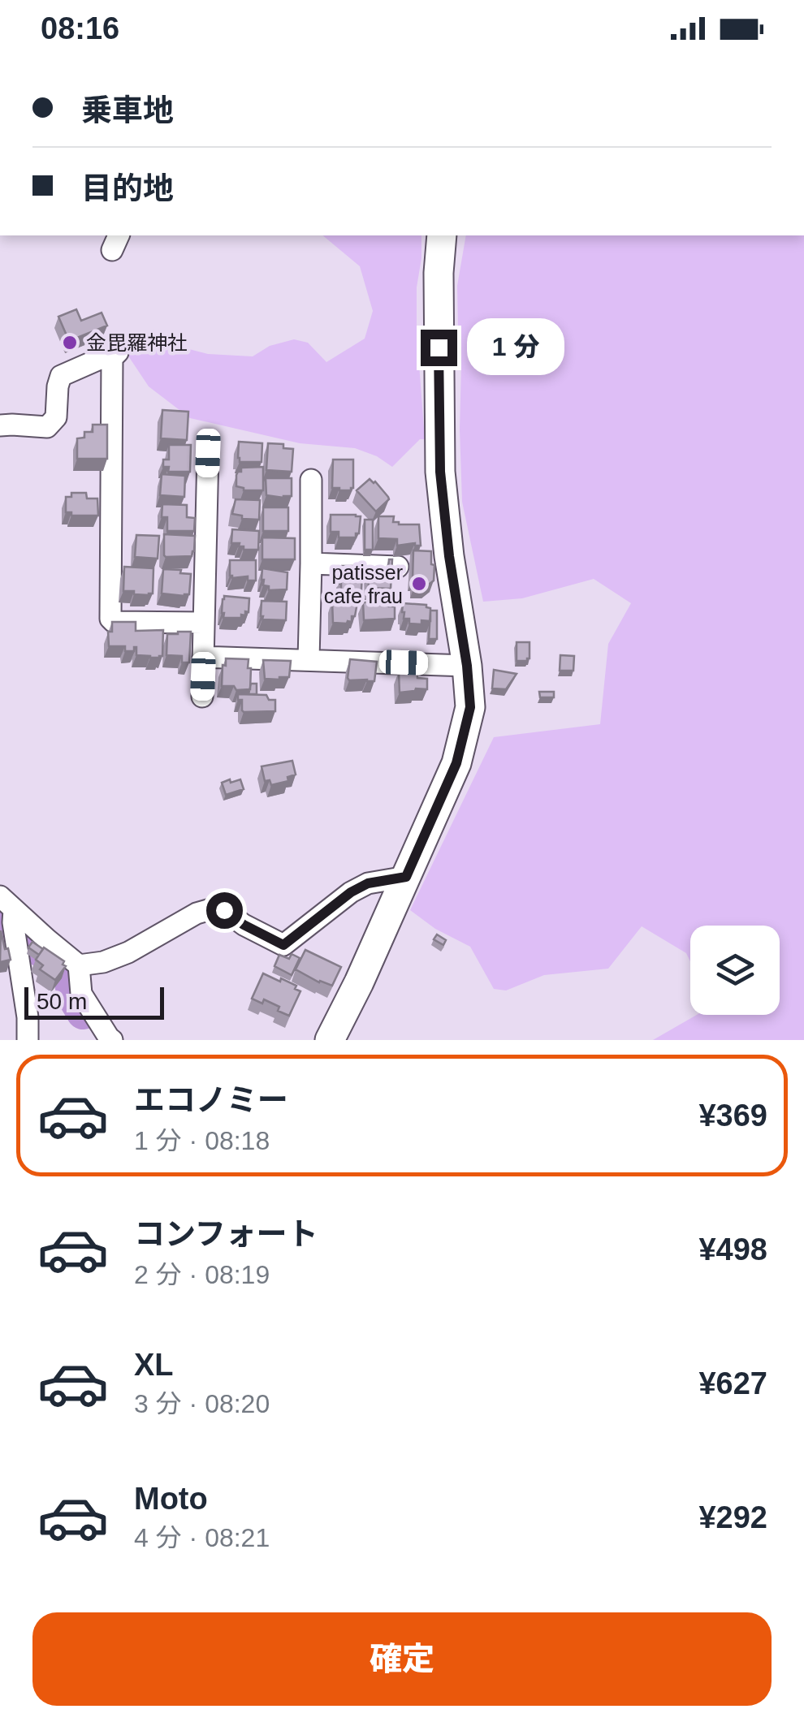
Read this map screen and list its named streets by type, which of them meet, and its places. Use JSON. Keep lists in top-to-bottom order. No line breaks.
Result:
{"places":["金毘羅神社","patisser cafe frau"],"scale_bar":"50 m","page":{"status":"08:16","banner":["乗車地","目的地"],"bubble":"1 分","scale":"50 m","list":[{"name":"エコノミー","note":"1 分 · 08:18","value":"¥369"},{"name":"コンフォート","note":"2 分 · 08:19","value":"¥498"},{"name":"XL","note":"3 分 · 08:20","value":"¥627"},{"name":"Moto","note":"4 分 · 08:21","value":"¥292"}],"buttons":"確定"}}
